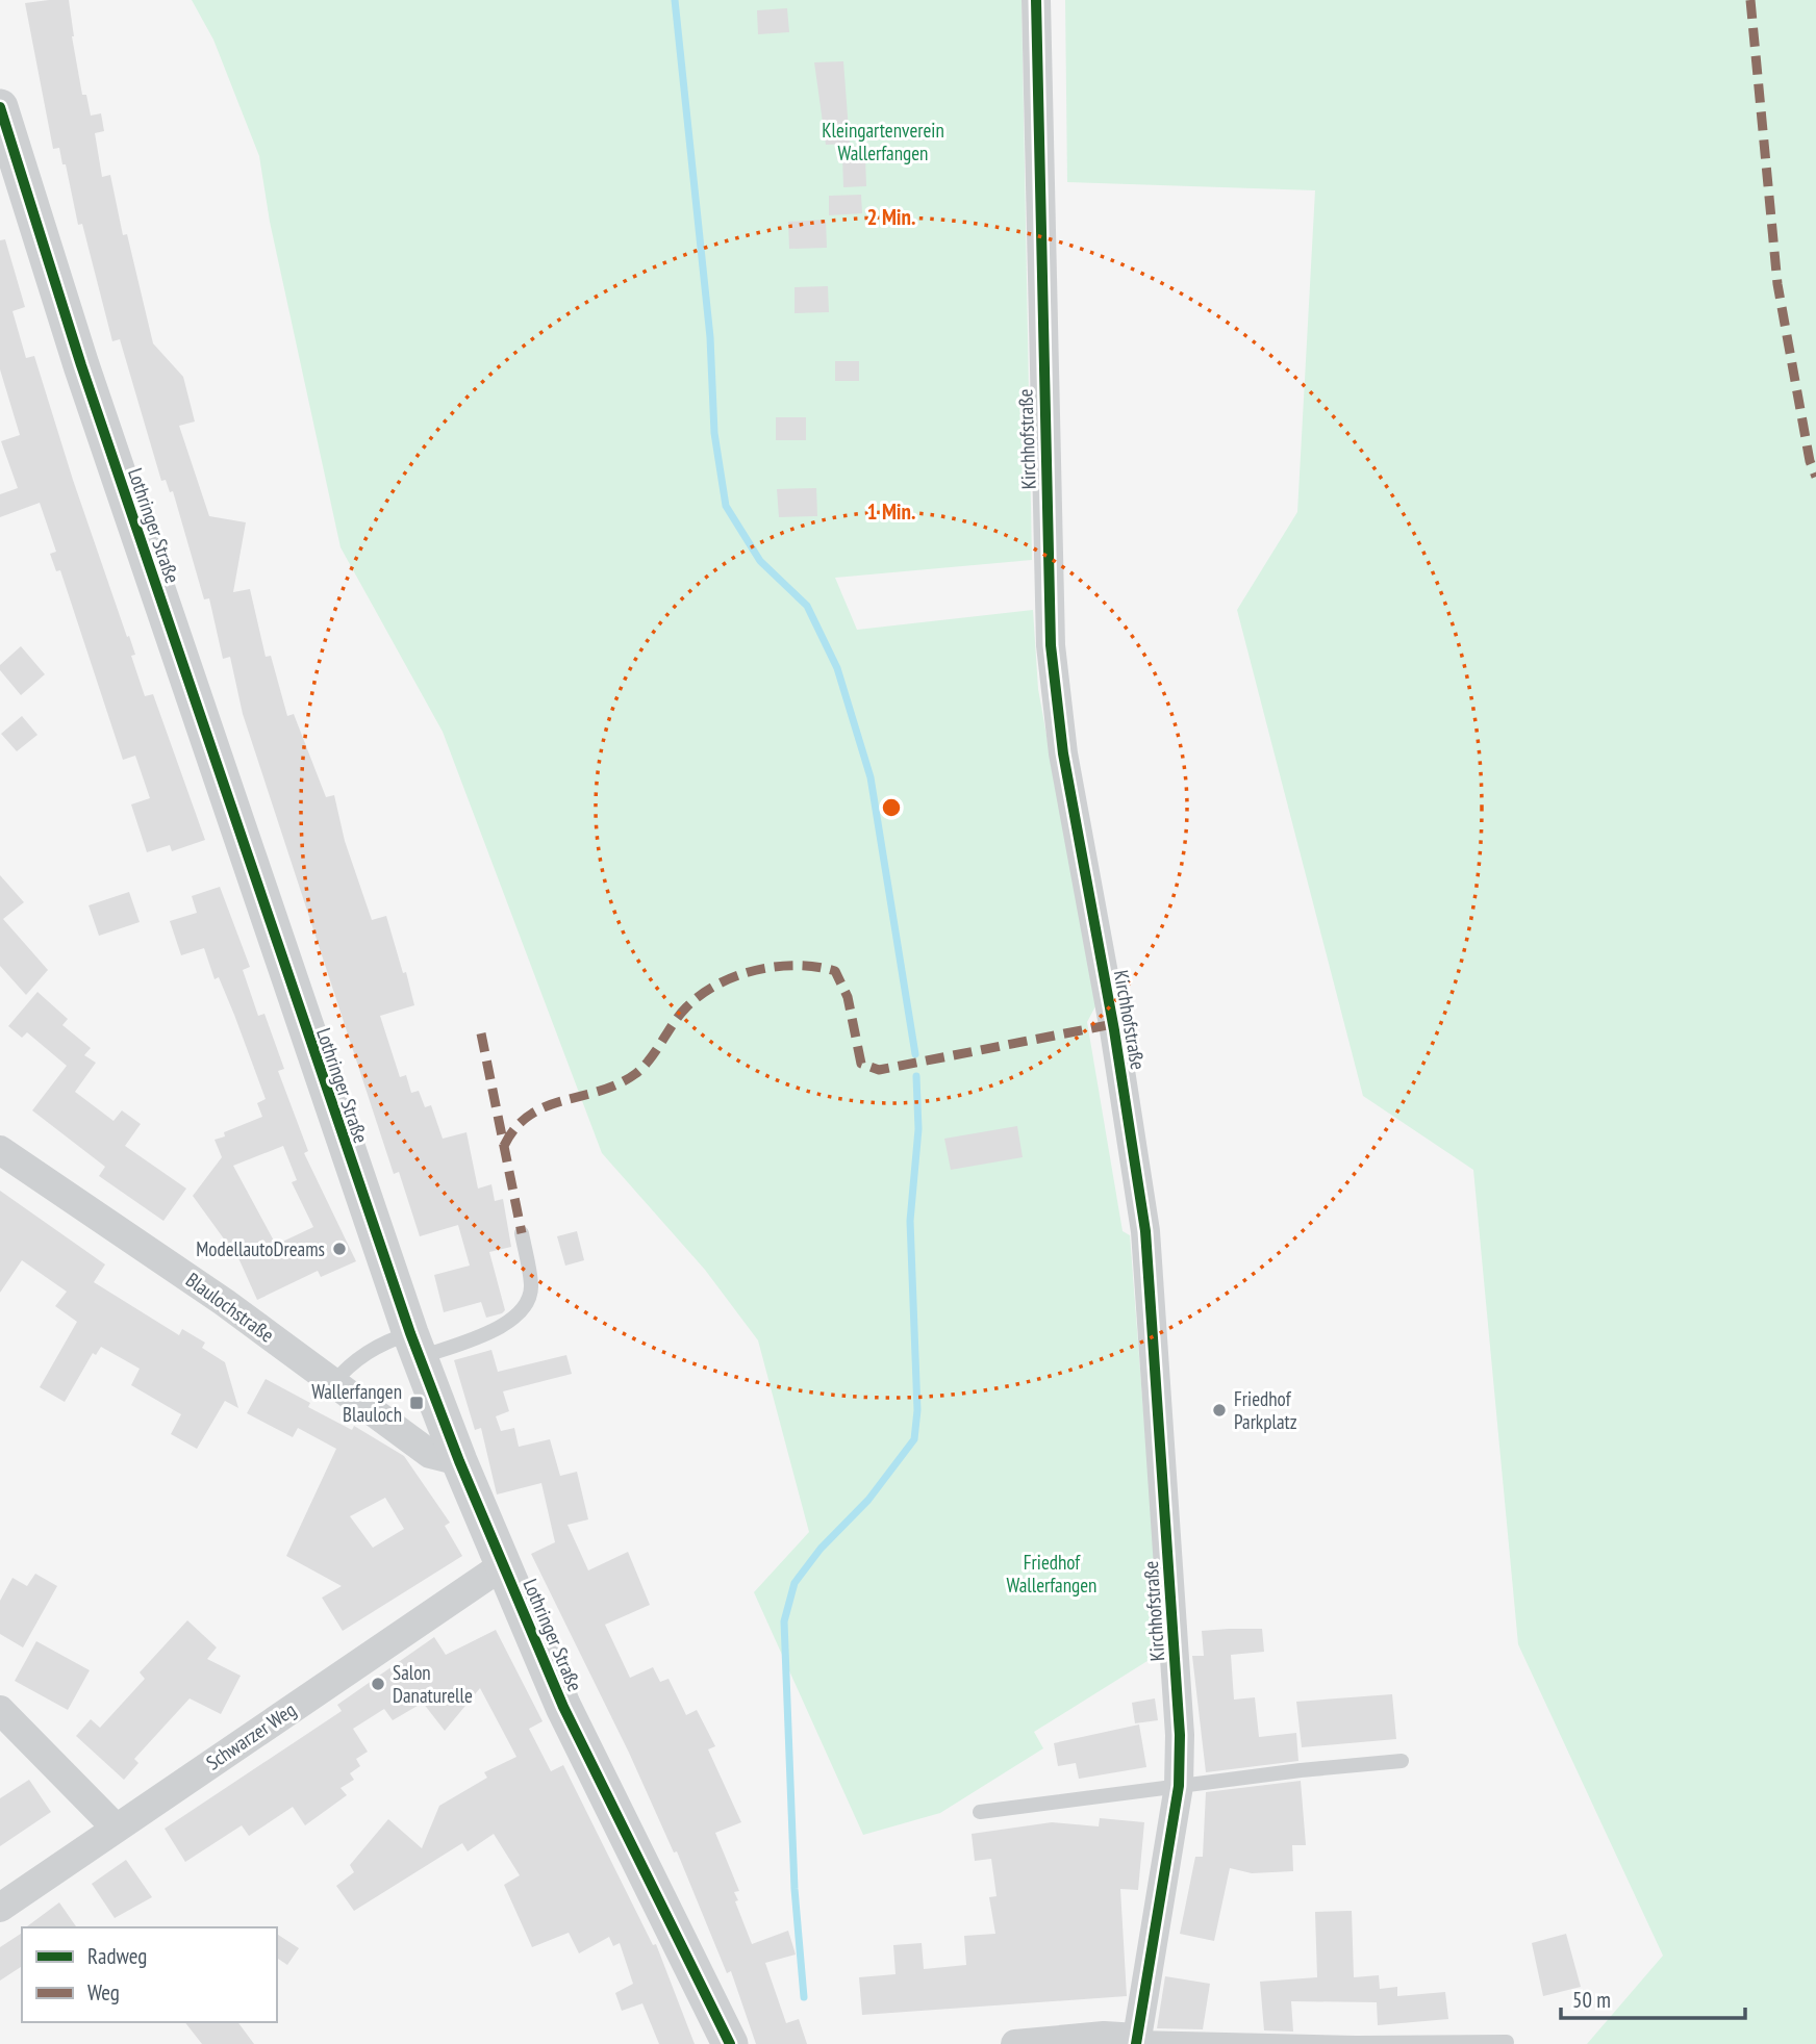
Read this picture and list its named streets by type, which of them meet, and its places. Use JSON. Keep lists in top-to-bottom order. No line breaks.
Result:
{"streets":{"street":["Kirchhofstraße","Lothringer Straße","Blaulochstraße","Schwarzer Weg"]},"crossings":[["Lothringer Straße","Blaulochstraße"],["Lothringer Straße","Schwarzer Weg"]],"parks":["Kleingartenverein Wallerfangen","Friedhof Wallerfangen"],"places":{"other":["ModellautoDreams","Friedhof Parkplatz","Salon Danaturelle"],"transit":["Wallerfangen Blauloch"]},"legend":["Radweg","Weg"],"scale_bar":"50 m","rings":["2 Min.","1 Min."]}
